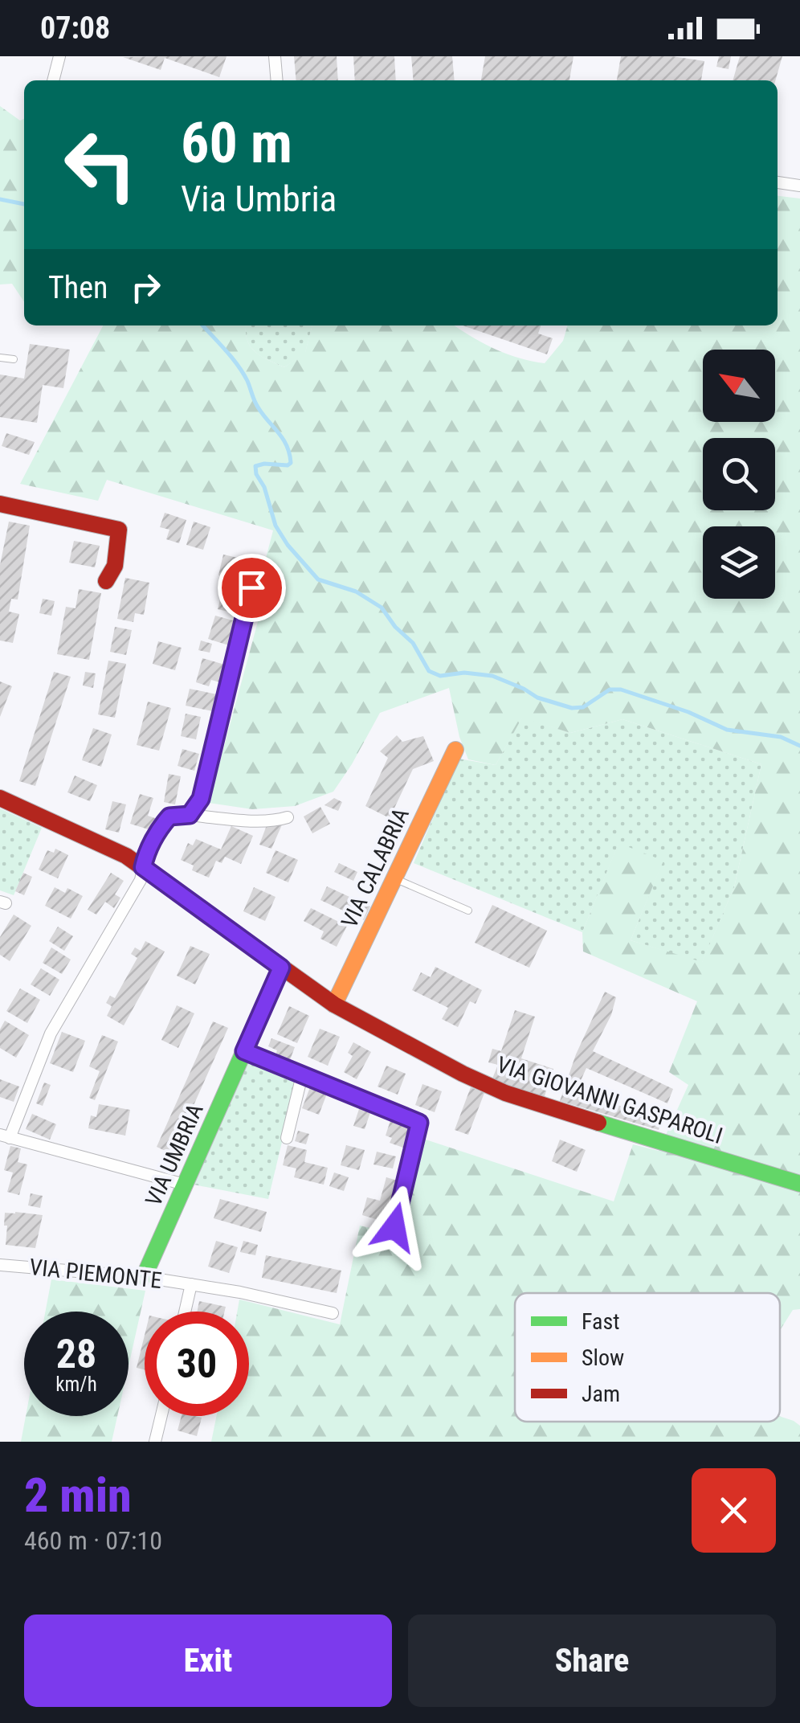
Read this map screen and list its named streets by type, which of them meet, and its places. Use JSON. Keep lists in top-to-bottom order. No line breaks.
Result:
{"streets":{"street":["VIA CALABRIA","VIA GIOVANNI GASPAROLI","VIA UMBRIA","VIA PIEMONTE"]},"crossings":[["VIA CALABRIA","VIA GIOVANNI GASPAROLI"],["VIA GIOVANNI GASPAROLI","VIA UMBRIA"],["VIA UMBRIA","VIA PIEMONTE"]],"legend":["Fast","Slow","Jam"],"north":"top left","page":{"status":"07:08","turn":["60 m","Via Umbria"],"then":"Then","speed":"28 km/h","limit":"30","heading":["2 min","460 m · 07:10"],"buttons":["Exit","Share"]}}
